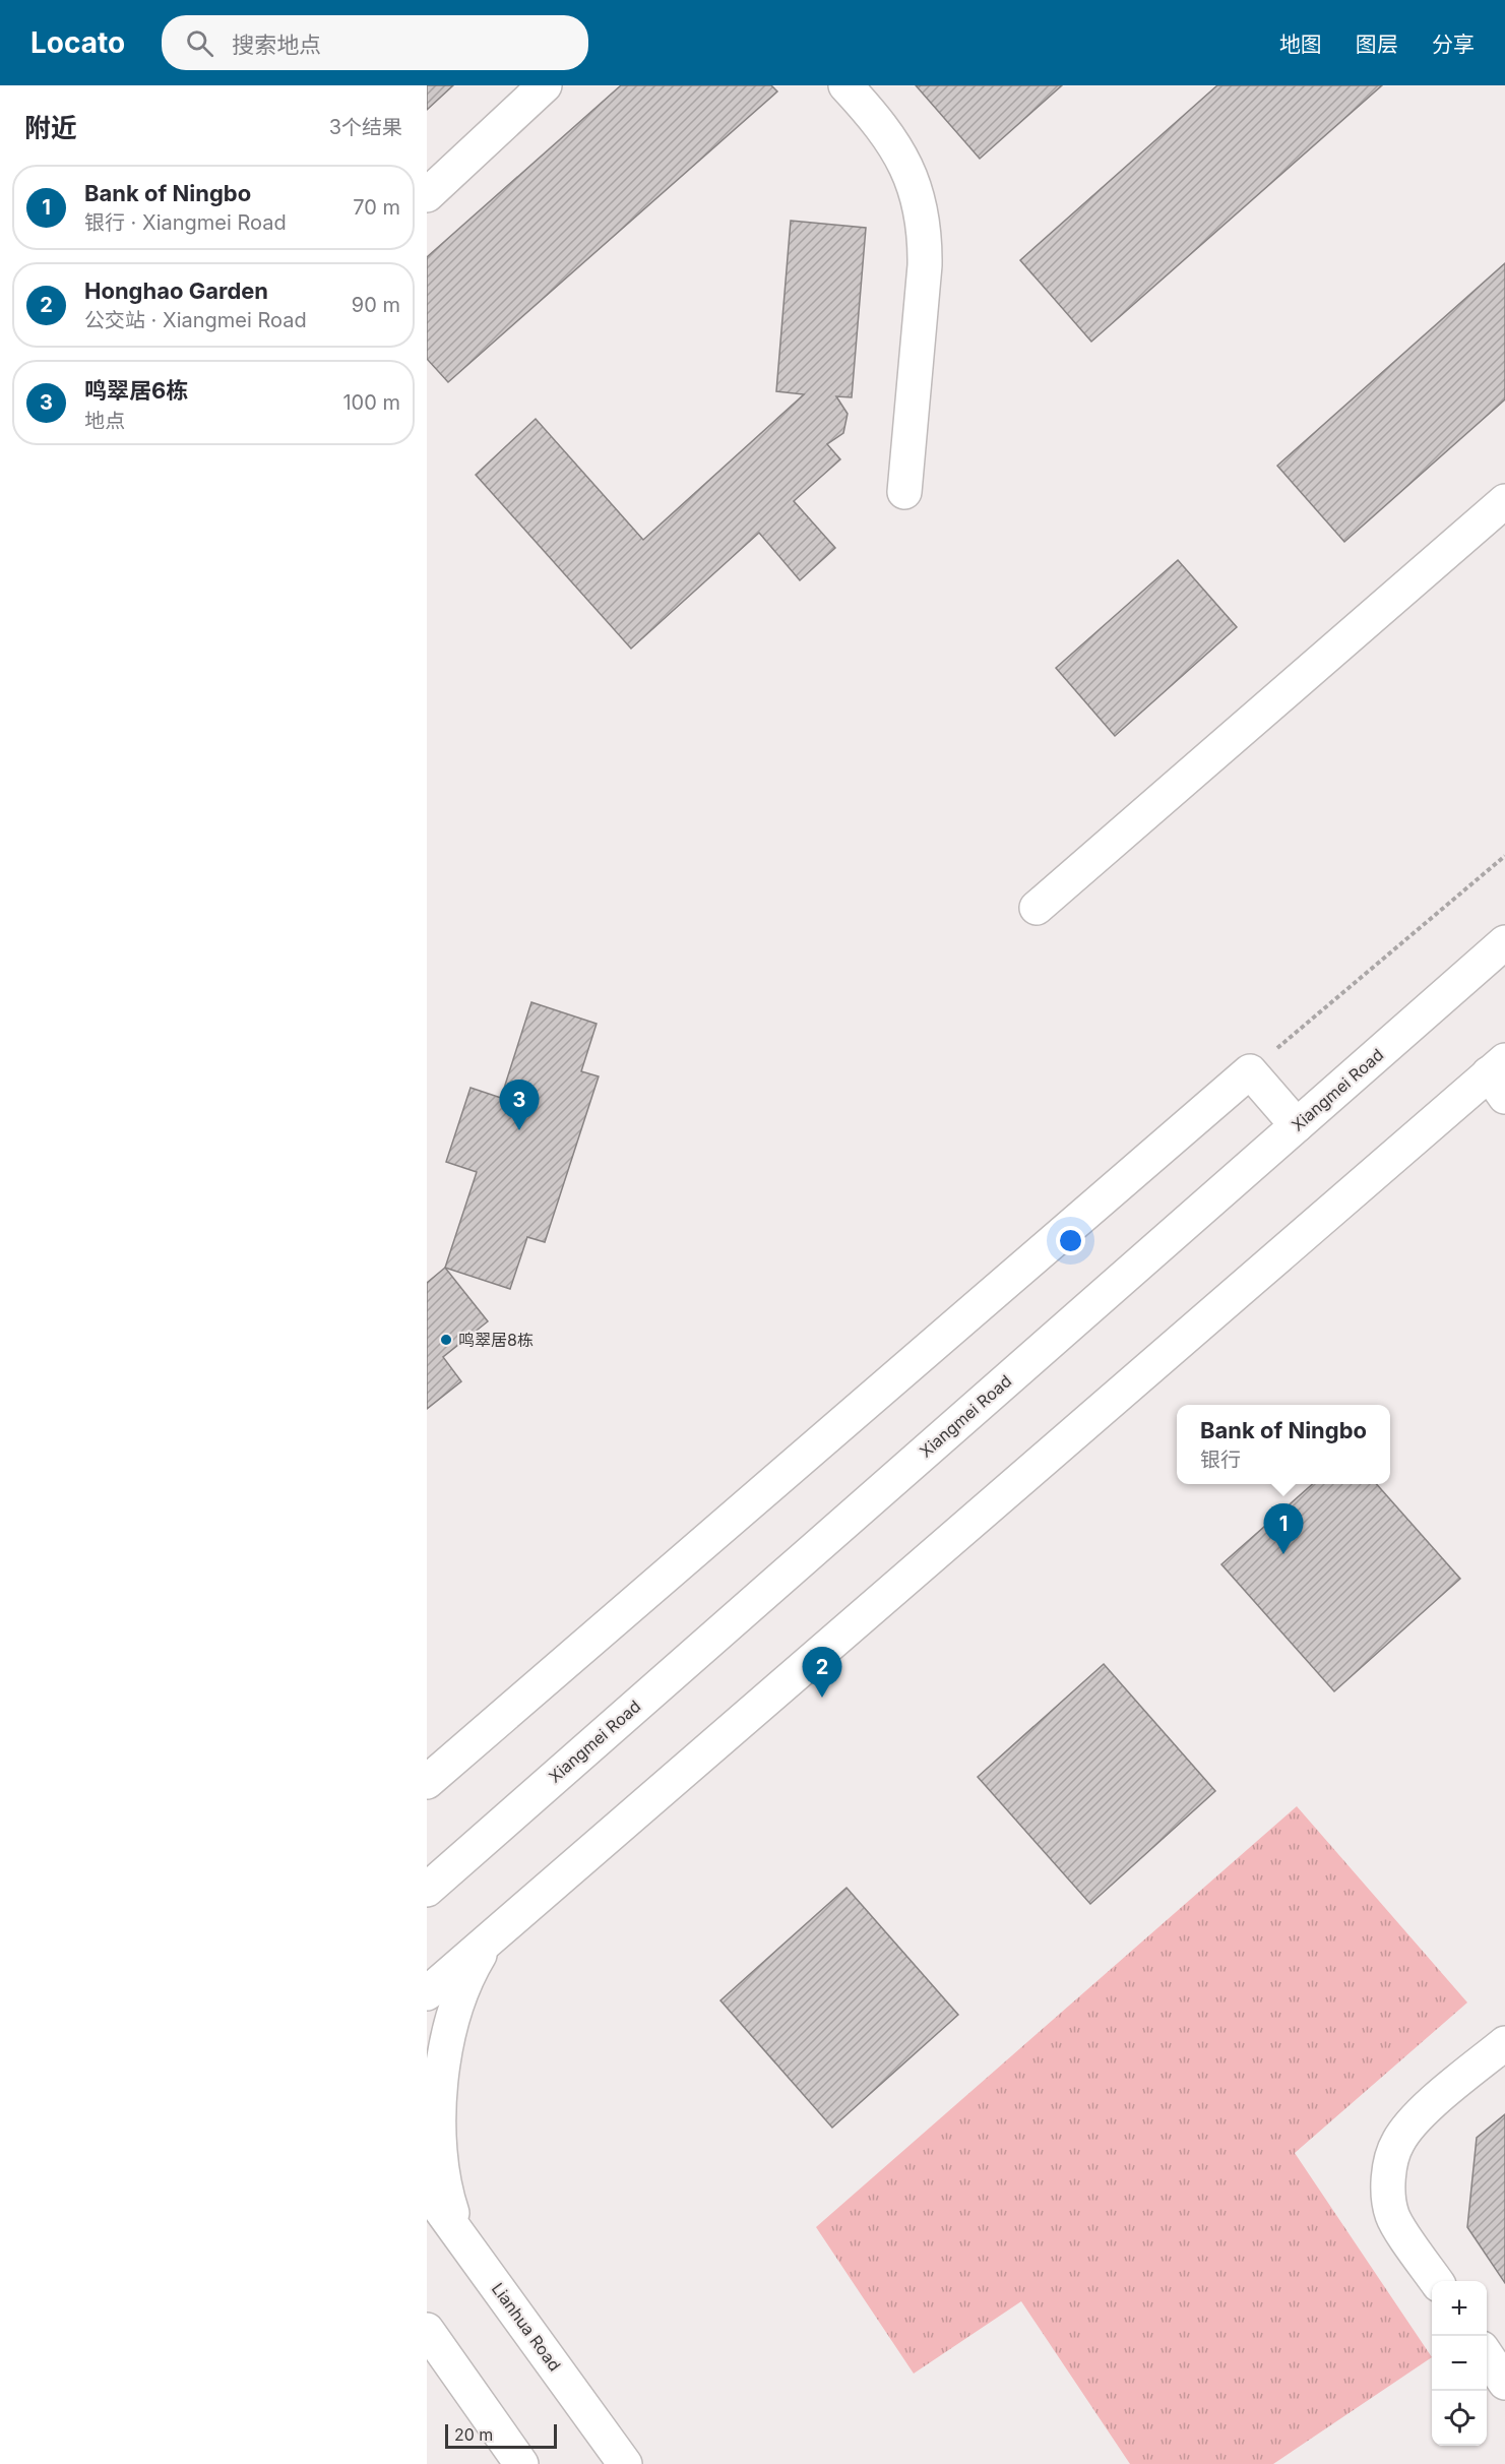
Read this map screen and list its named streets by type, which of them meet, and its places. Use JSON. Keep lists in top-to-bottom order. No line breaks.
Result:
{"streets":{"main road":["Xiangmei Road","Lianhua Road"]},"places":["鸣翠居8栋"],"scale_bar":"20 m","page":{"header":"Locato","search":"搜索地点","nav":["地图","图层","分享"],"heading":["附近","3个结果"],"list":[{"mark":"1","name":"Bank of Ningbo","note":"银行 · Xiangmei Road","value":"70 m"},{"mark":"2","name":"Honghao Garden","note":"公交站 · Xiangmei Road","value":"90 m"},{"mark":"3","name":"鸣翠居6栋","note":"地点","value":"100 m"}],"pins":["3","1","2"],"popup":["Bank of Ningbo","银行"],"map_buttons":["+","−"],"scale":"20 m"}}
